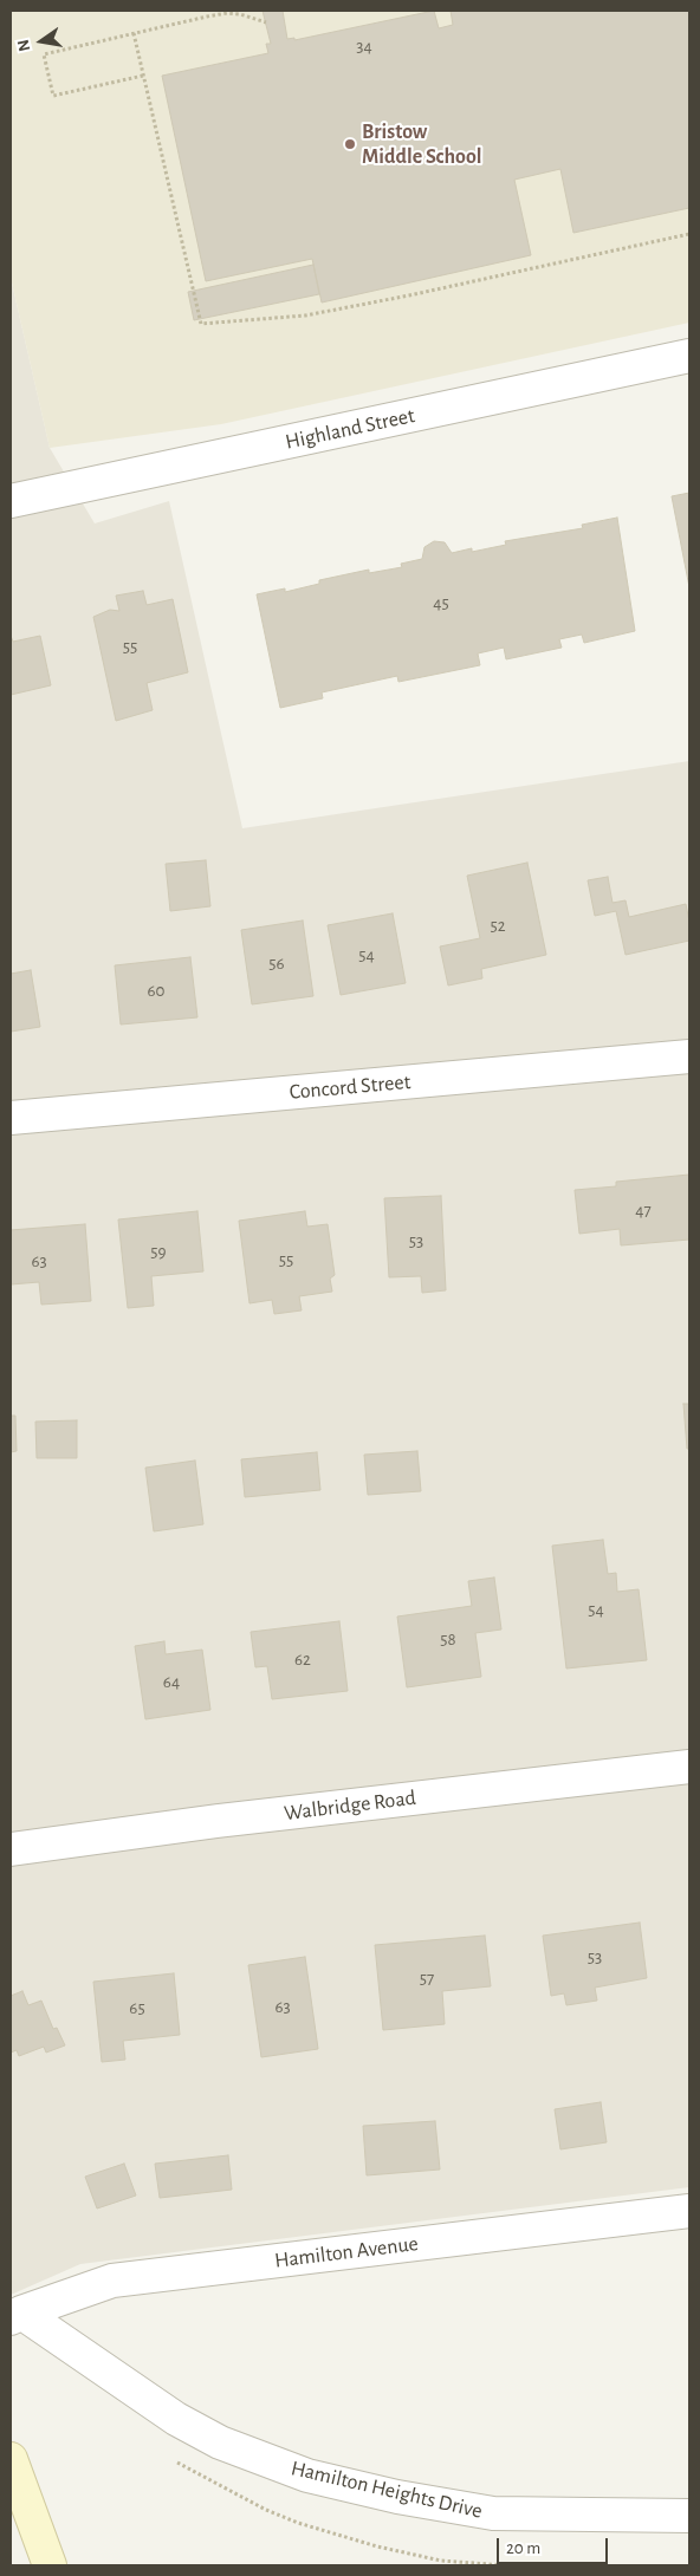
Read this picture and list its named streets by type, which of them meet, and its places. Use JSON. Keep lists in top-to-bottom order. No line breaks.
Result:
{"streets":{"street":["Highland Street","Concord Street","Walbridge Road","Hamilton Avenue","Hamilton Heights Drive"]},"crossings":[["Hamilton Avenue","Hamilton Heights Drive"]],"places":["Bristow Middle School"],"house_numbers":["34","45","55","52","54","56","60","47","53","59","55","63","54","58","62","64","53","57","63","65"],"scale_bar":"20 m","north":"left"}
